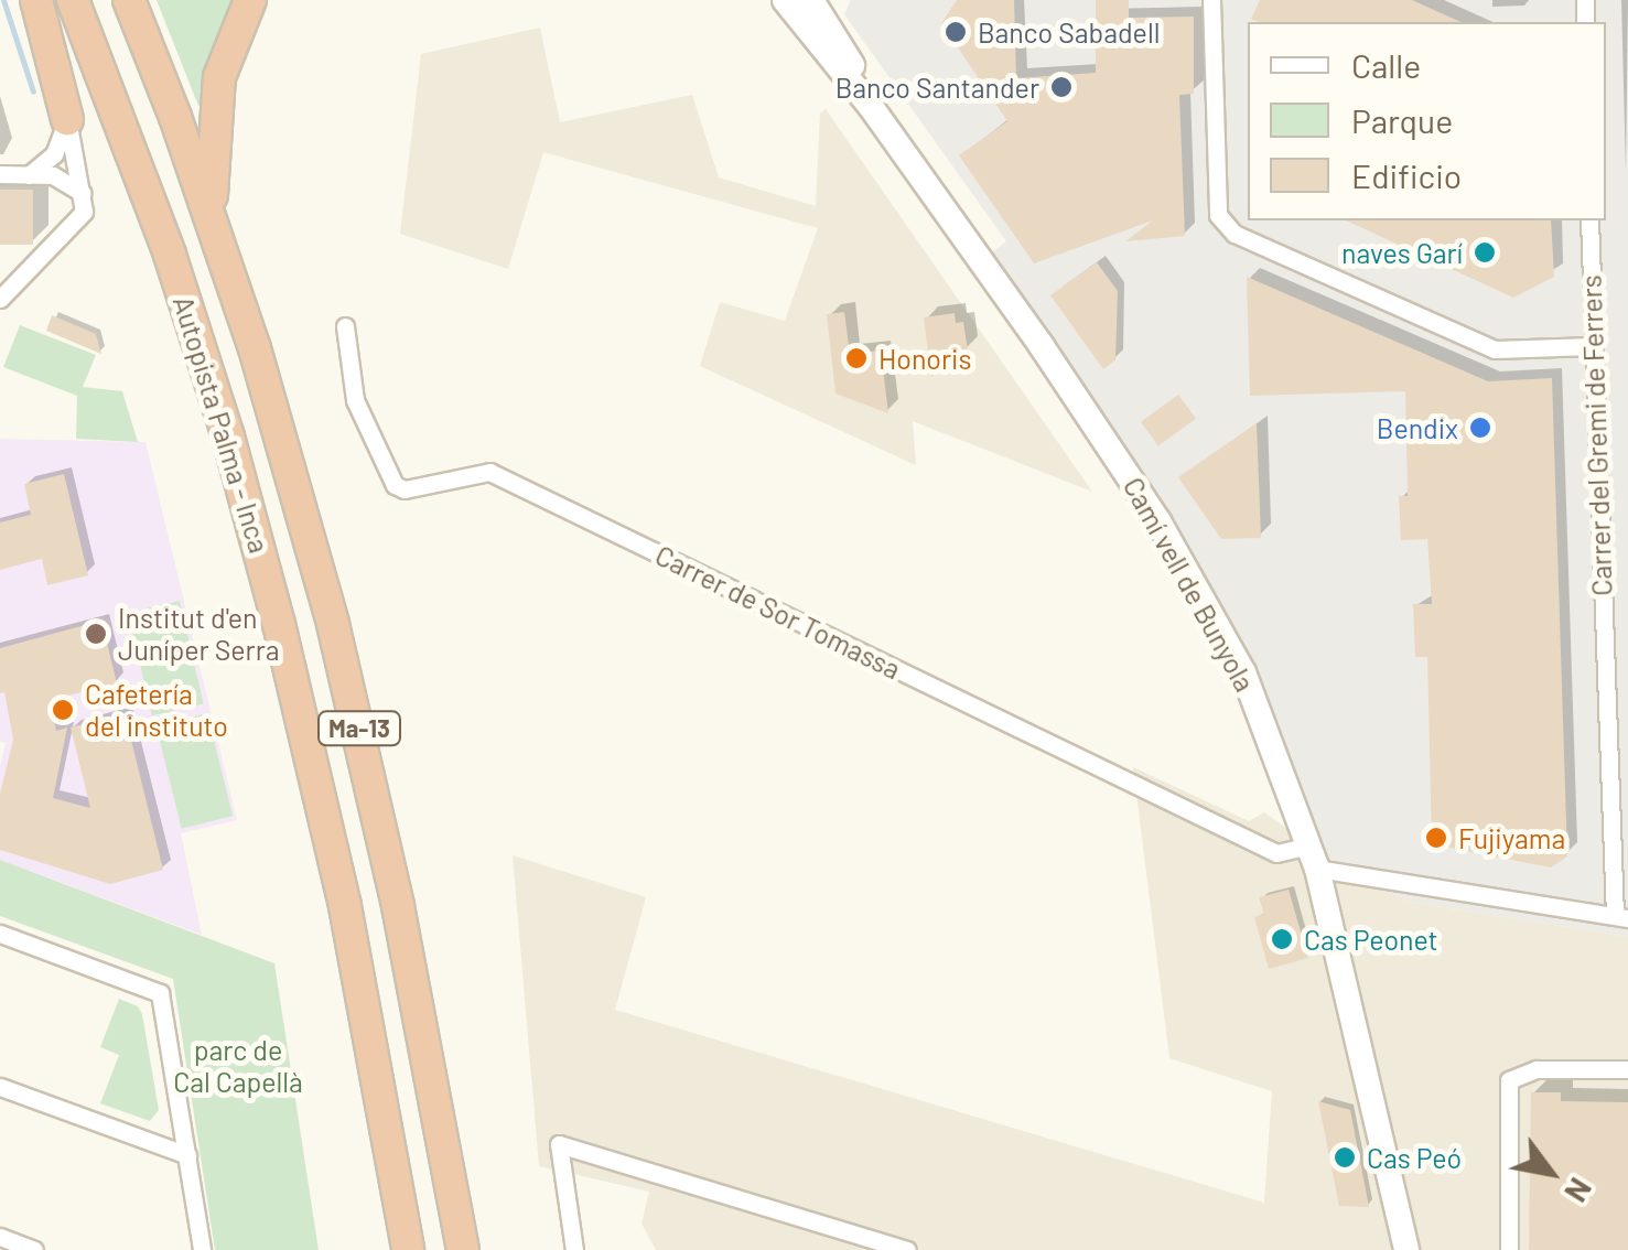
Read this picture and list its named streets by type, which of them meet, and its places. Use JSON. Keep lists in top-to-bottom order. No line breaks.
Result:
{"streets":{"highway":["Autopista Palma - Inca","Ma-13"],"main road":["Camí vell de Bunyola"],"street":["Carrer del Gremi de Ferrers","Carrer de Sor Tomassa"]},"crossings":[["Camí vell de Bunyola","Carrer de Sor Tomassa"]],"parks":["parc de Cal Capellà"],"places":["Banco Sabadell","Banco Santander","naves Garí","Honoris","Bendix","Institut d'en Juníper Serra","Cafetería del instituto","Fujiyama","Cas Peonet","Cas Peó"],"legend":["Calle","Parque","Edificio"],"north":"bottom right"}
